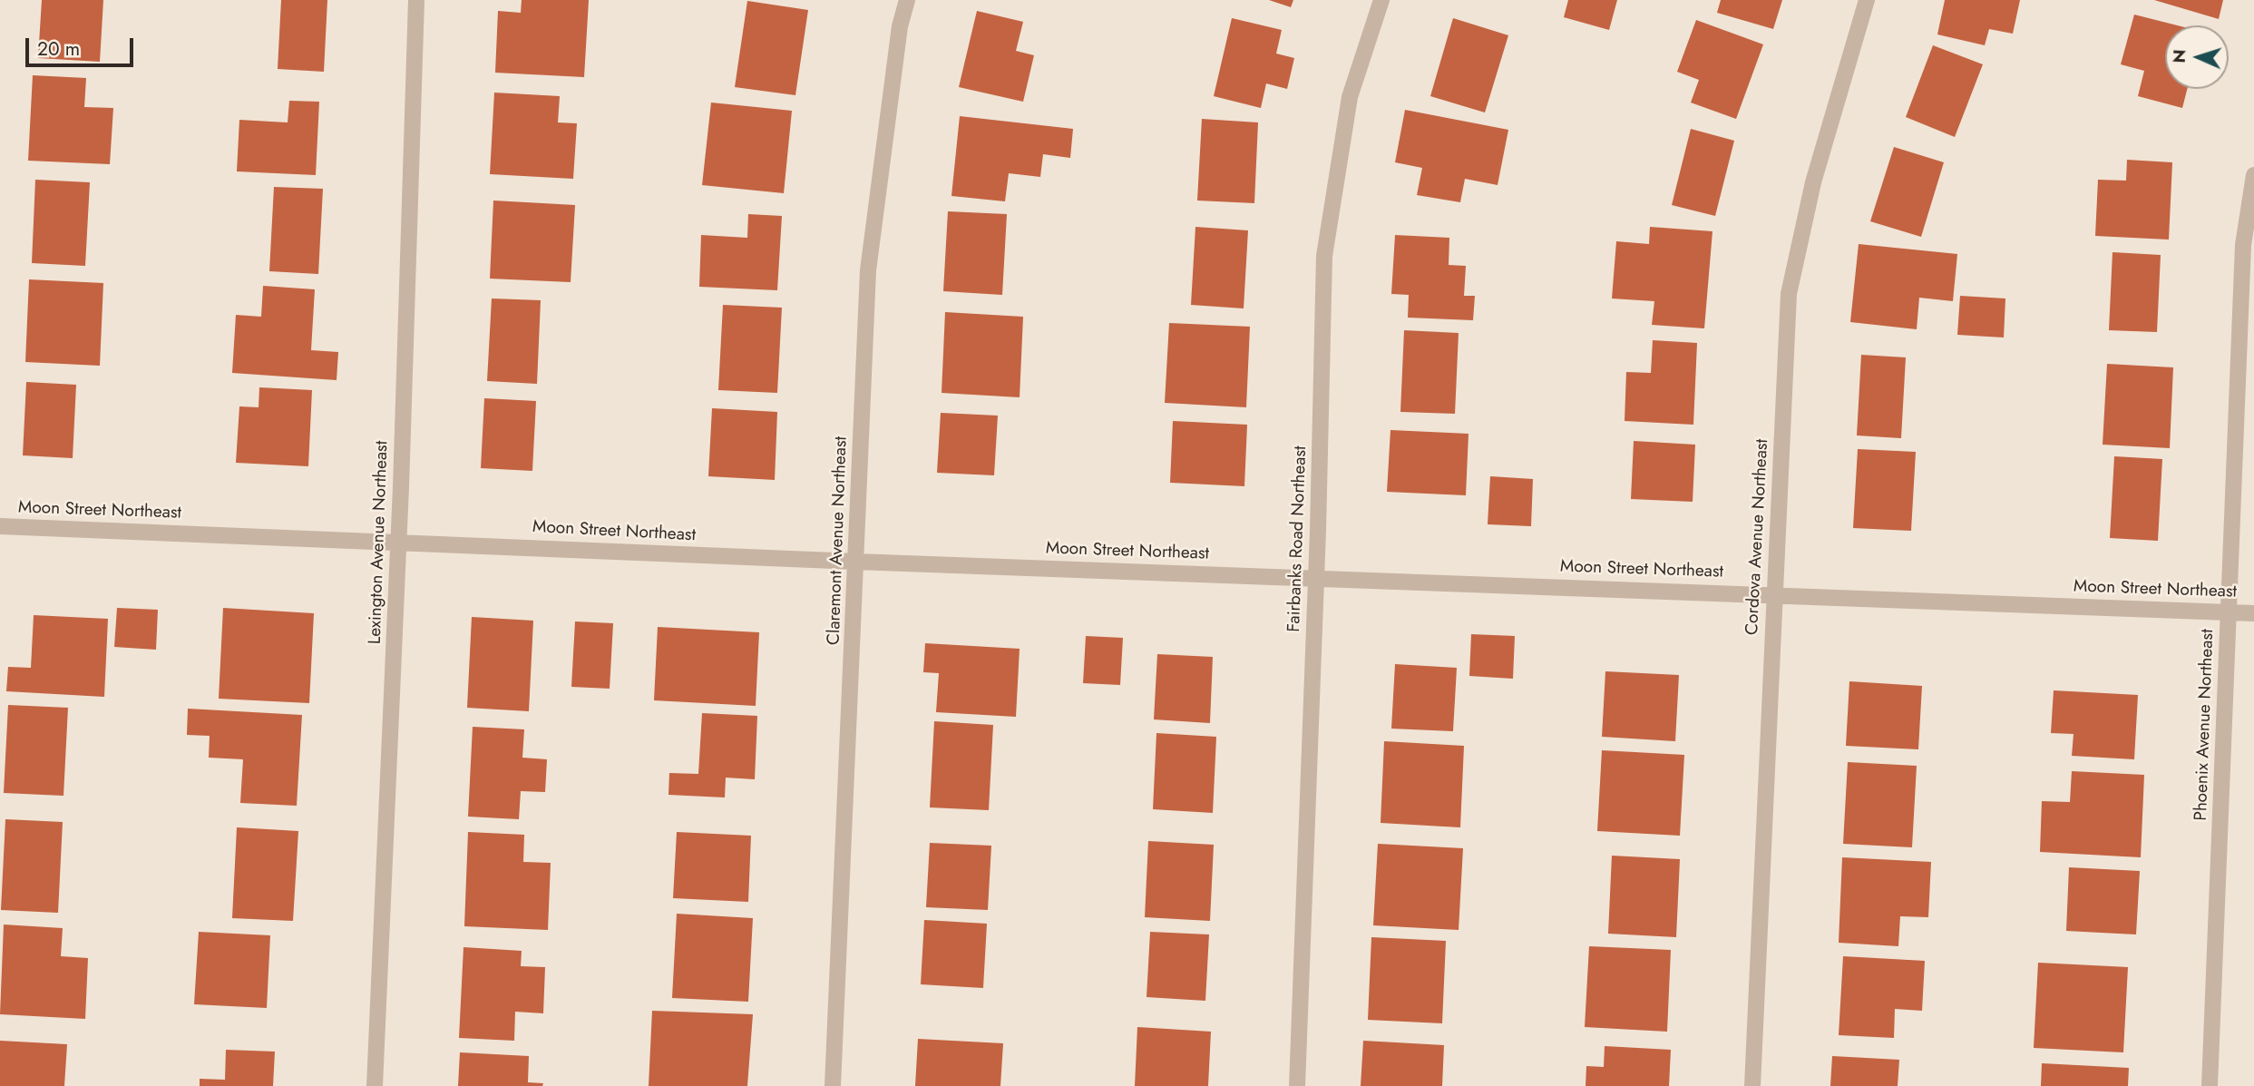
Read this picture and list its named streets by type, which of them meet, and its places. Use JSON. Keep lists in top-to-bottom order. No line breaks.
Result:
{"streets":{"street":["Moon Street Northeast","Cordova Avenue Northeast","Fairbanks Road Northeast","Claremont Avenue Northeast","Lexington Avenue Northeast","Phoenix Avenue Northeast"]},"crossings":[["Moon Street Northeast","Cordova Avenue Northeast"],["Moon Street Northeast","Fairbanks Road Northeast"],["Moon Street Northeast","Claremont Avenue Northeast"],["Moon Street Northeast","Lexington Avenue Northeast"],["Moon Street Northeast","Phoenix Avenue Northeast"]],"scale_bar":"20 m","north":"left"}
